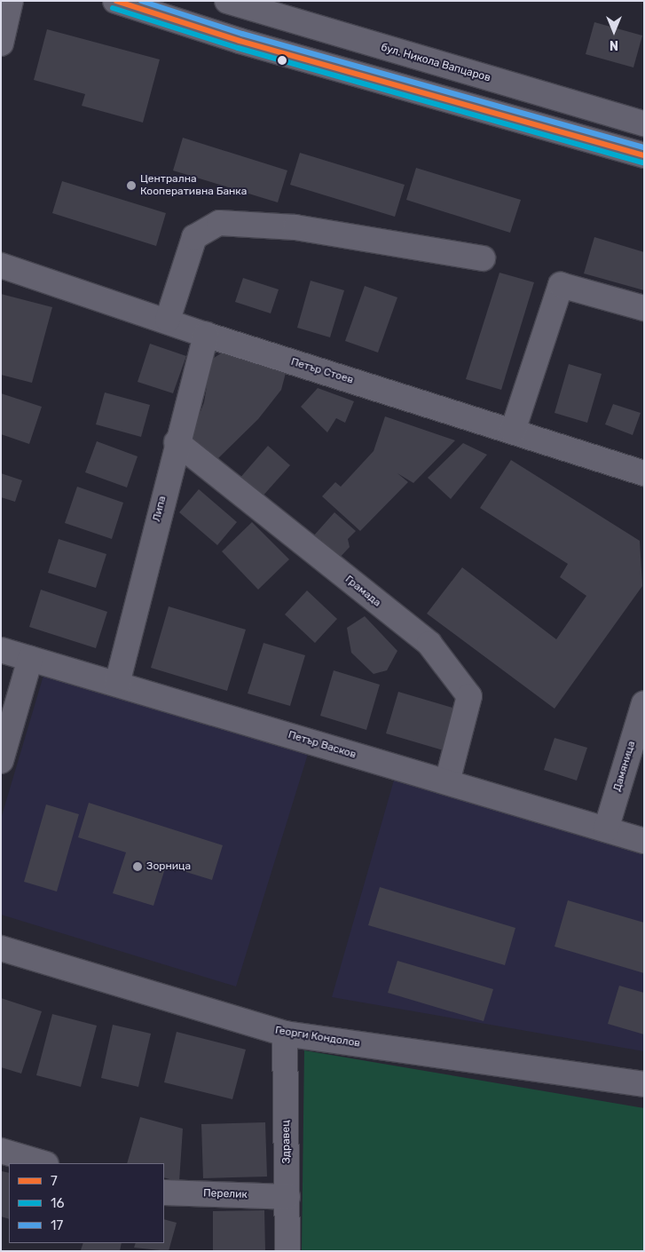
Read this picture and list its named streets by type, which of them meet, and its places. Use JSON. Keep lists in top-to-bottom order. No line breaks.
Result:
{"streets":{"street":["бул. Никола Вапцаров","Петър Стоев","Липа","Грамада","Петър Васков","Дамяница","Георги Кондолов","Здравец","Перелик"]},"crossings":[["Петър Стоев","Липа"],["Липа","Грамада"],["Липа","Петър Васков"],["Грамада","Петър Васков"],["Петър Васков","Дамяница"],["Георги Кондолов","Здравец"],["Здравец","Перелик"]],"places":["Централна Кооперативна Банка","Зорница"],"lines":["transit line 7","transit line 17","transit line 16"],"legend":["7","16","17"],"north":"bottom"}
